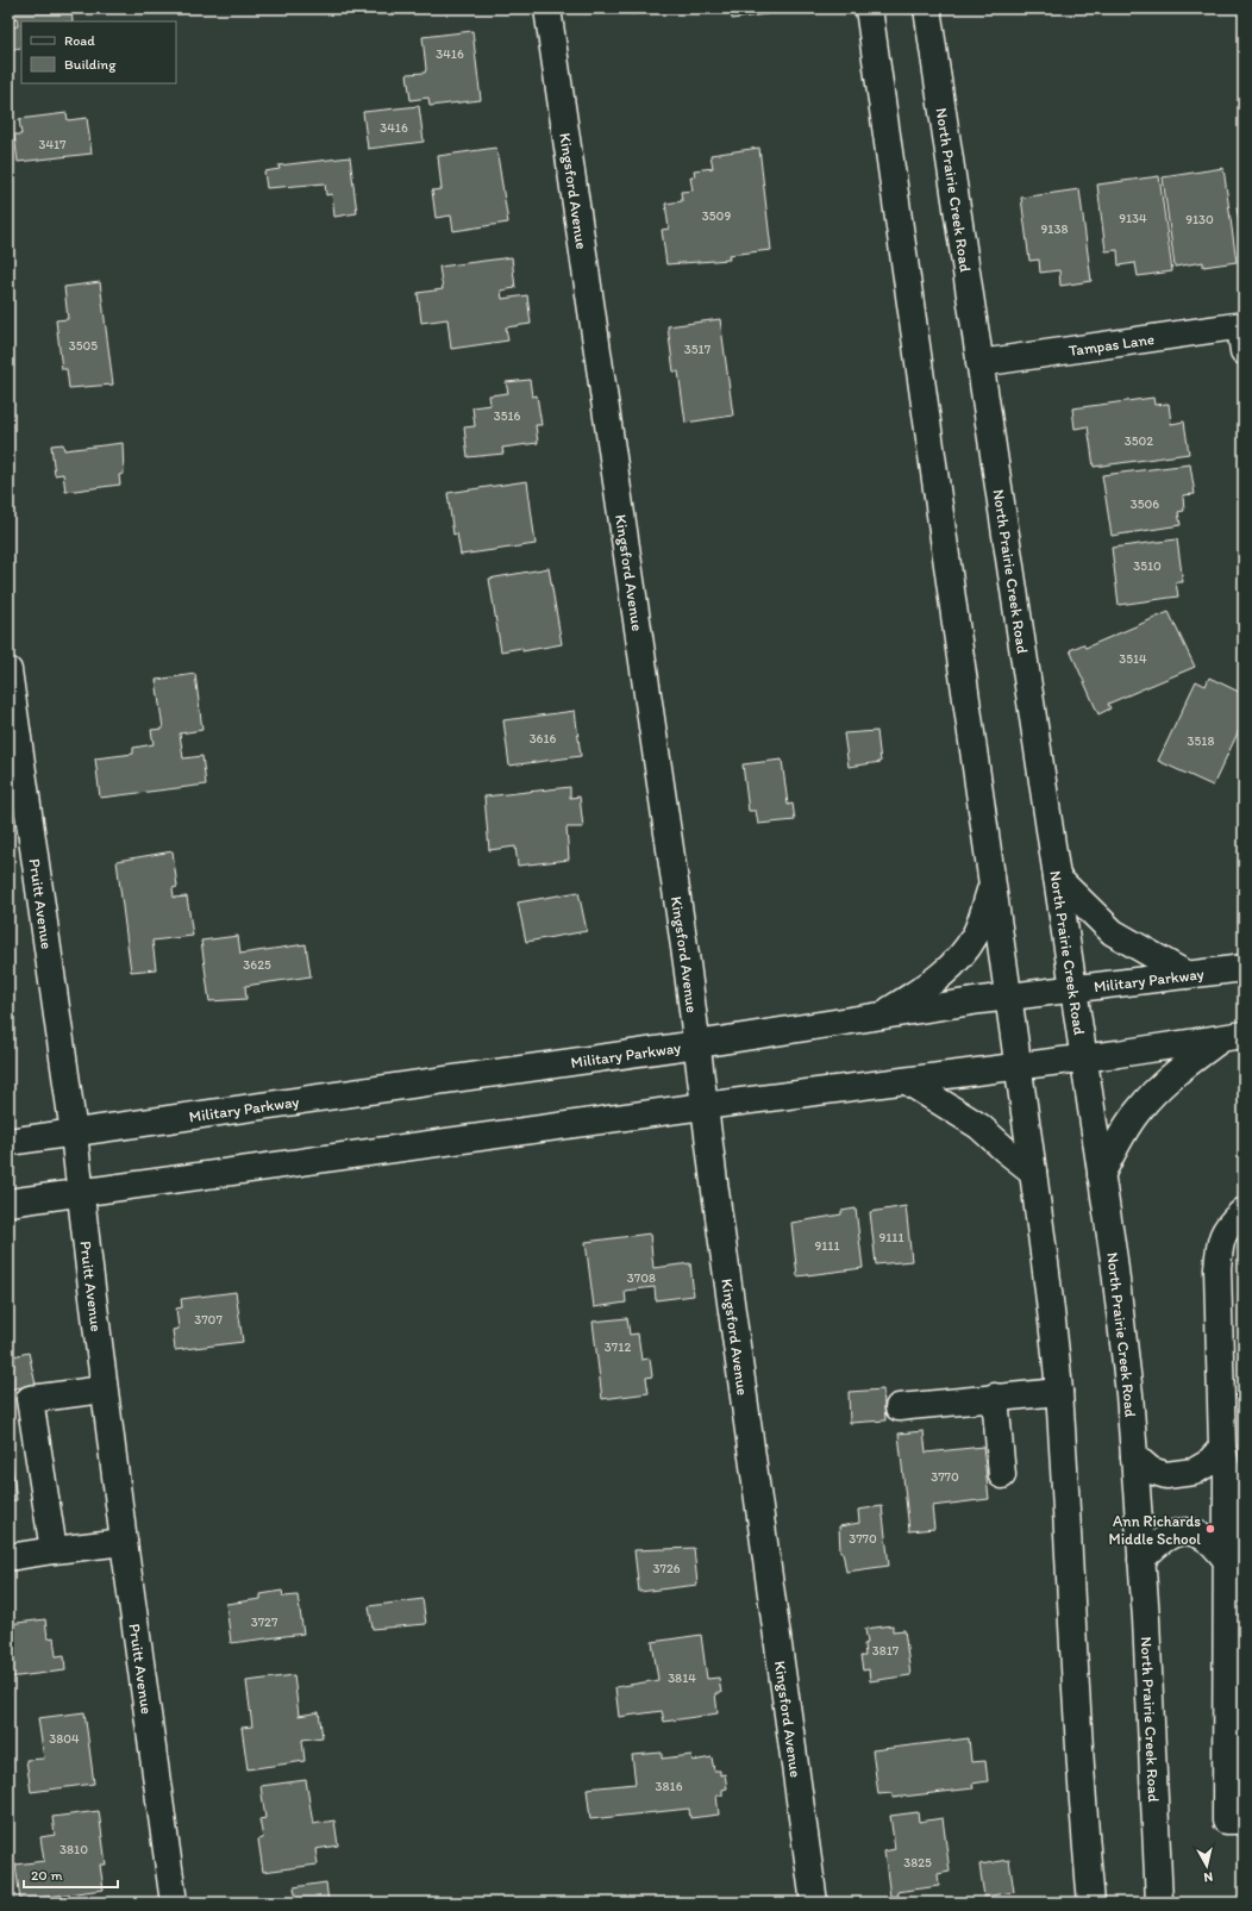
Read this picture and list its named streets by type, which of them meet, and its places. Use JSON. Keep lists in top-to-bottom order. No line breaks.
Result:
{"streets":{"main road":["North Prairie Creek Road","Kingsford Avenue","Tampas Lane","Pruitt Avenue","Military Parkway"]},"crossings":[["North Prairie Creek Road","Tampas Lane"],["North Prairie Creek Road","Military Parkway"],["Kingsford Avenue","Military Parkway"],["Pruitt Avenue","Military Parkway"]],"places":["Ann Richards Middle School"],"house_numbers":["3416","3416","3417","3509","9134","9130","9138","3505","3517","3516","3502","3506","3510","3514","3616","3518","3625","9111","9111","3708","3707","3712","3770","3770","3726","3727","3817","3814","3804","3816","3810","3825"],"legend":["Road","Building"],"scale_bar":"20 m","north":"bottom"}
